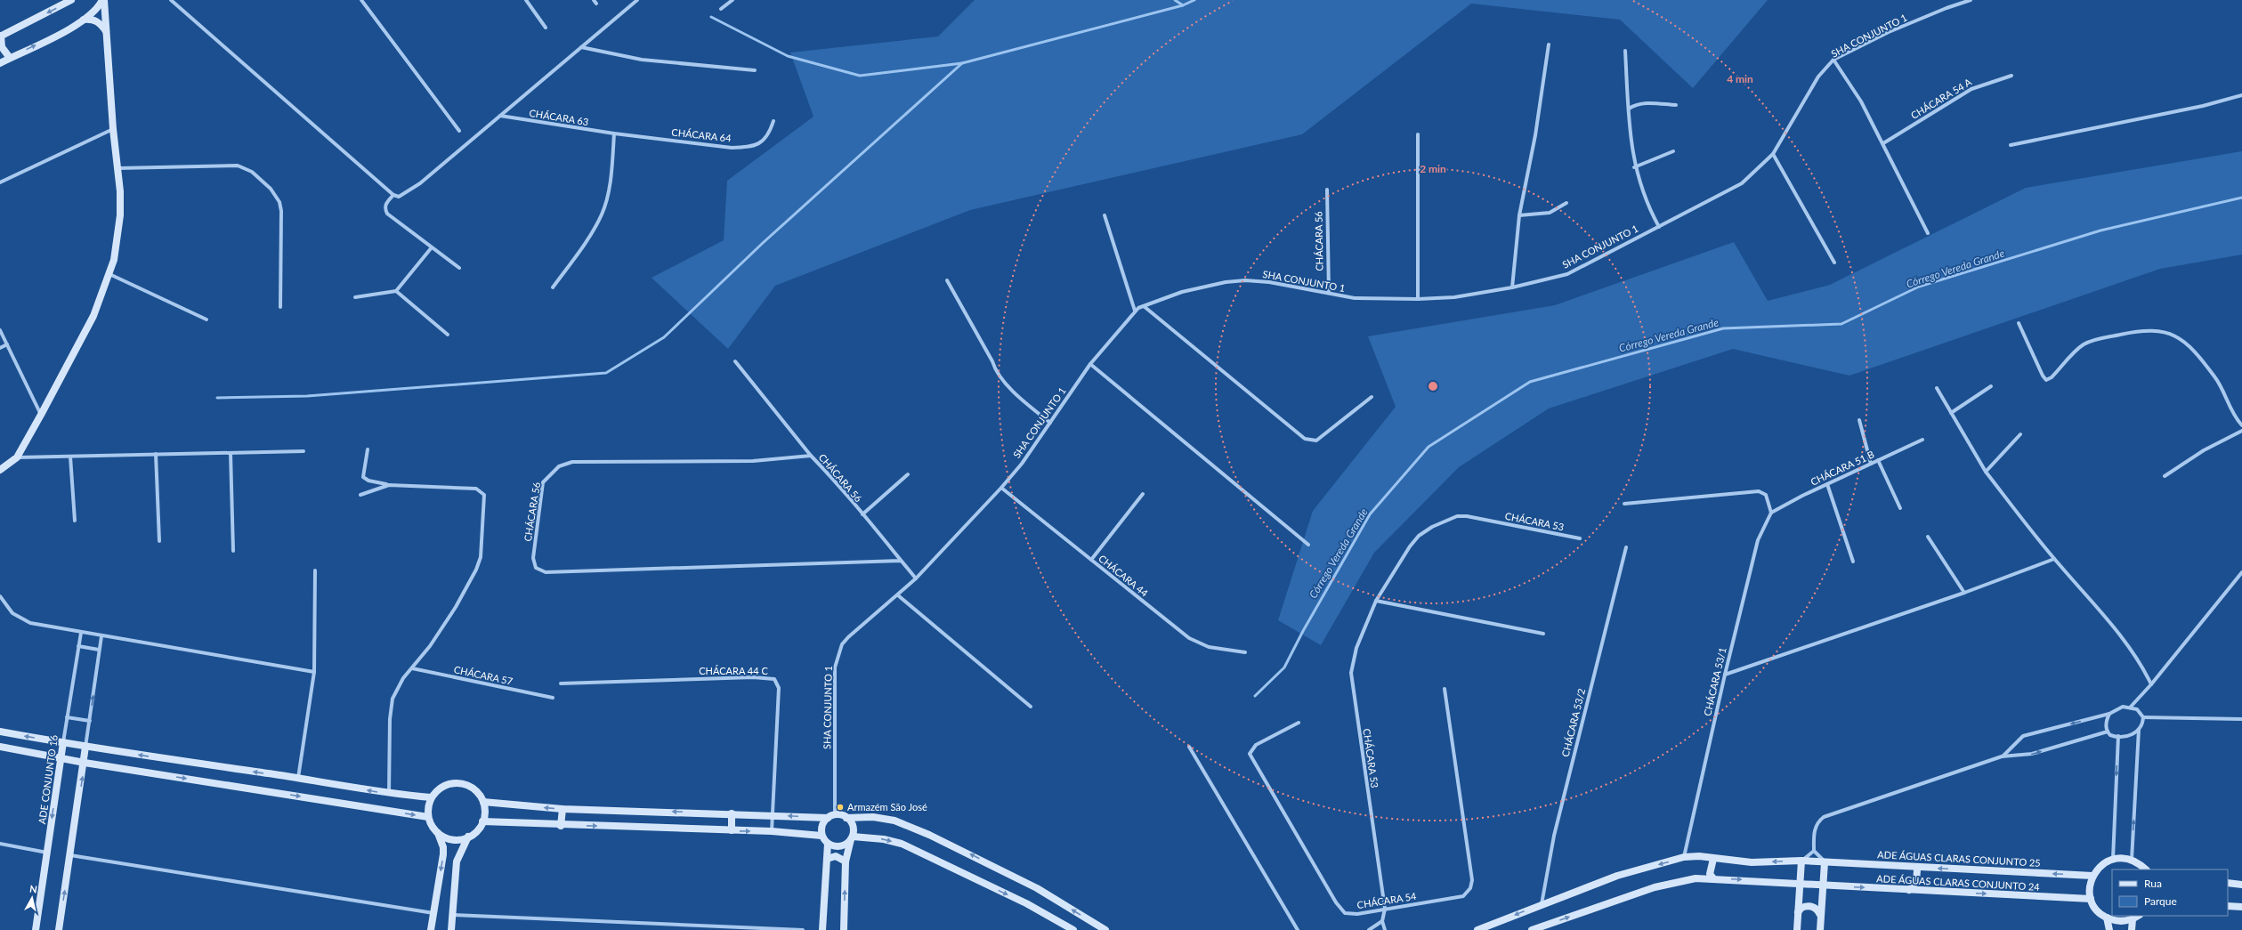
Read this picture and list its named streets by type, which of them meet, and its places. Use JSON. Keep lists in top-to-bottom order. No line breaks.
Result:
{"streets":{"street":["SHA CONJUNTO 1","CHÁCARA 54 A","CHÁCARA 63","CHÁCARA 64","CHÁCARA 56","CHÁCARA 51 B","CHÁCARA 53","CHÁCARA 44","CHÁCARA 44 C","CHÁCARA 57","CHÁCARA 53/1","CHÁCARA 53/2","ADE CONJUNTO 16","ADE ÁGUAS CLARAS CONJUNTO 25","ADE ÁGUAS CLARAS CONJUNTO 24","CHÁCARA 54"]},"crossings":[["SHA CONJUNTO 1","CHÁCARA 56"],["SHA CONJUNTO 1","CHÁCARA 44"],["CHÁCARA 63","CHÁCARA 64"],["CHÁCARA 51 B","CHÁCARA 53/1"],["CHÁCARA 53","CHÁCARA 54"],["CHÁCARA 53/1","ADE ÁGUAS CLARAS CONJUNTO 25"],["CHÁCARA 53/2","ADE ÁGUAS CLARAS CONJUNTO 25"]],"one_way":["ADE ÁGUAS CLARAS CONJUNTO 25","ADE ÁGUAS CLARAS CONJUNTO 24"],"water":["Córrego Vereda Grande"],"places":["Armazém São José"],"legend":["Rua","Parque"],"north":"top","rings":["4 min","2 min"]}
